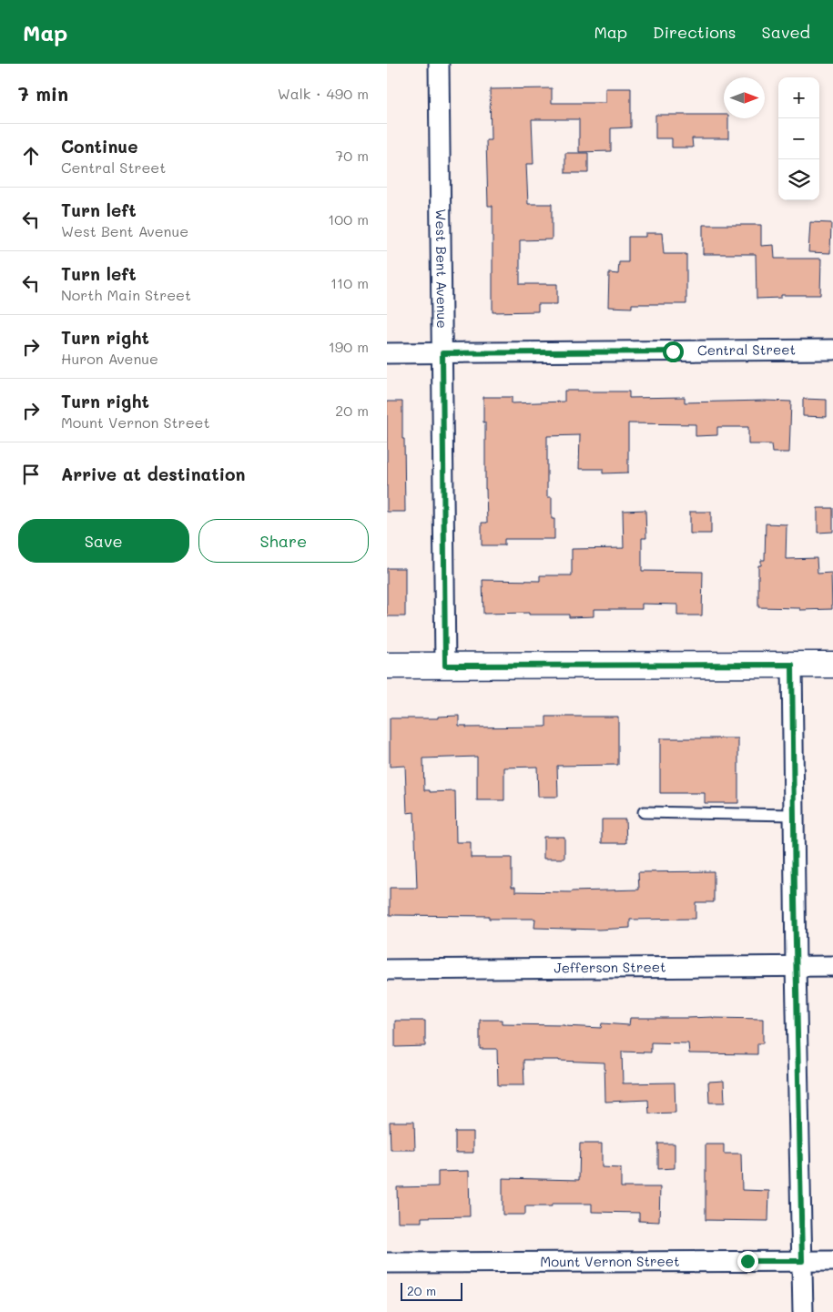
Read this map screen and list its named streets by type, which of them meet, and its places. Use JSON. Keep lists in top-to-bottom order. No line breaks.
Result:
{"streets":{"street":["West Bent Avenue","Central Street","Jefferson Street","Mount Vernon Street"]},"crossings":[["West Bent Avenue","Central Street"]],"scale_bar":"20 m","north":"right","page":{"header":"Map","nav":["Map","Directions","Saved"],"heading":["7 min","Walk · 490 m"],"map_buttons":["+","−"],"list":[["Continue","Central Street","70 m"],["Turn left","West Bent Avenue","100 m"],["Turn left","North Main Street","110 m"],["Turn right","Huron Avenue","190 m"],["Turn right","Mount Vernon Street","20 m"],"Arrive at destination"],"buttons":["Save","Share"],"scale":"20 m"}}
